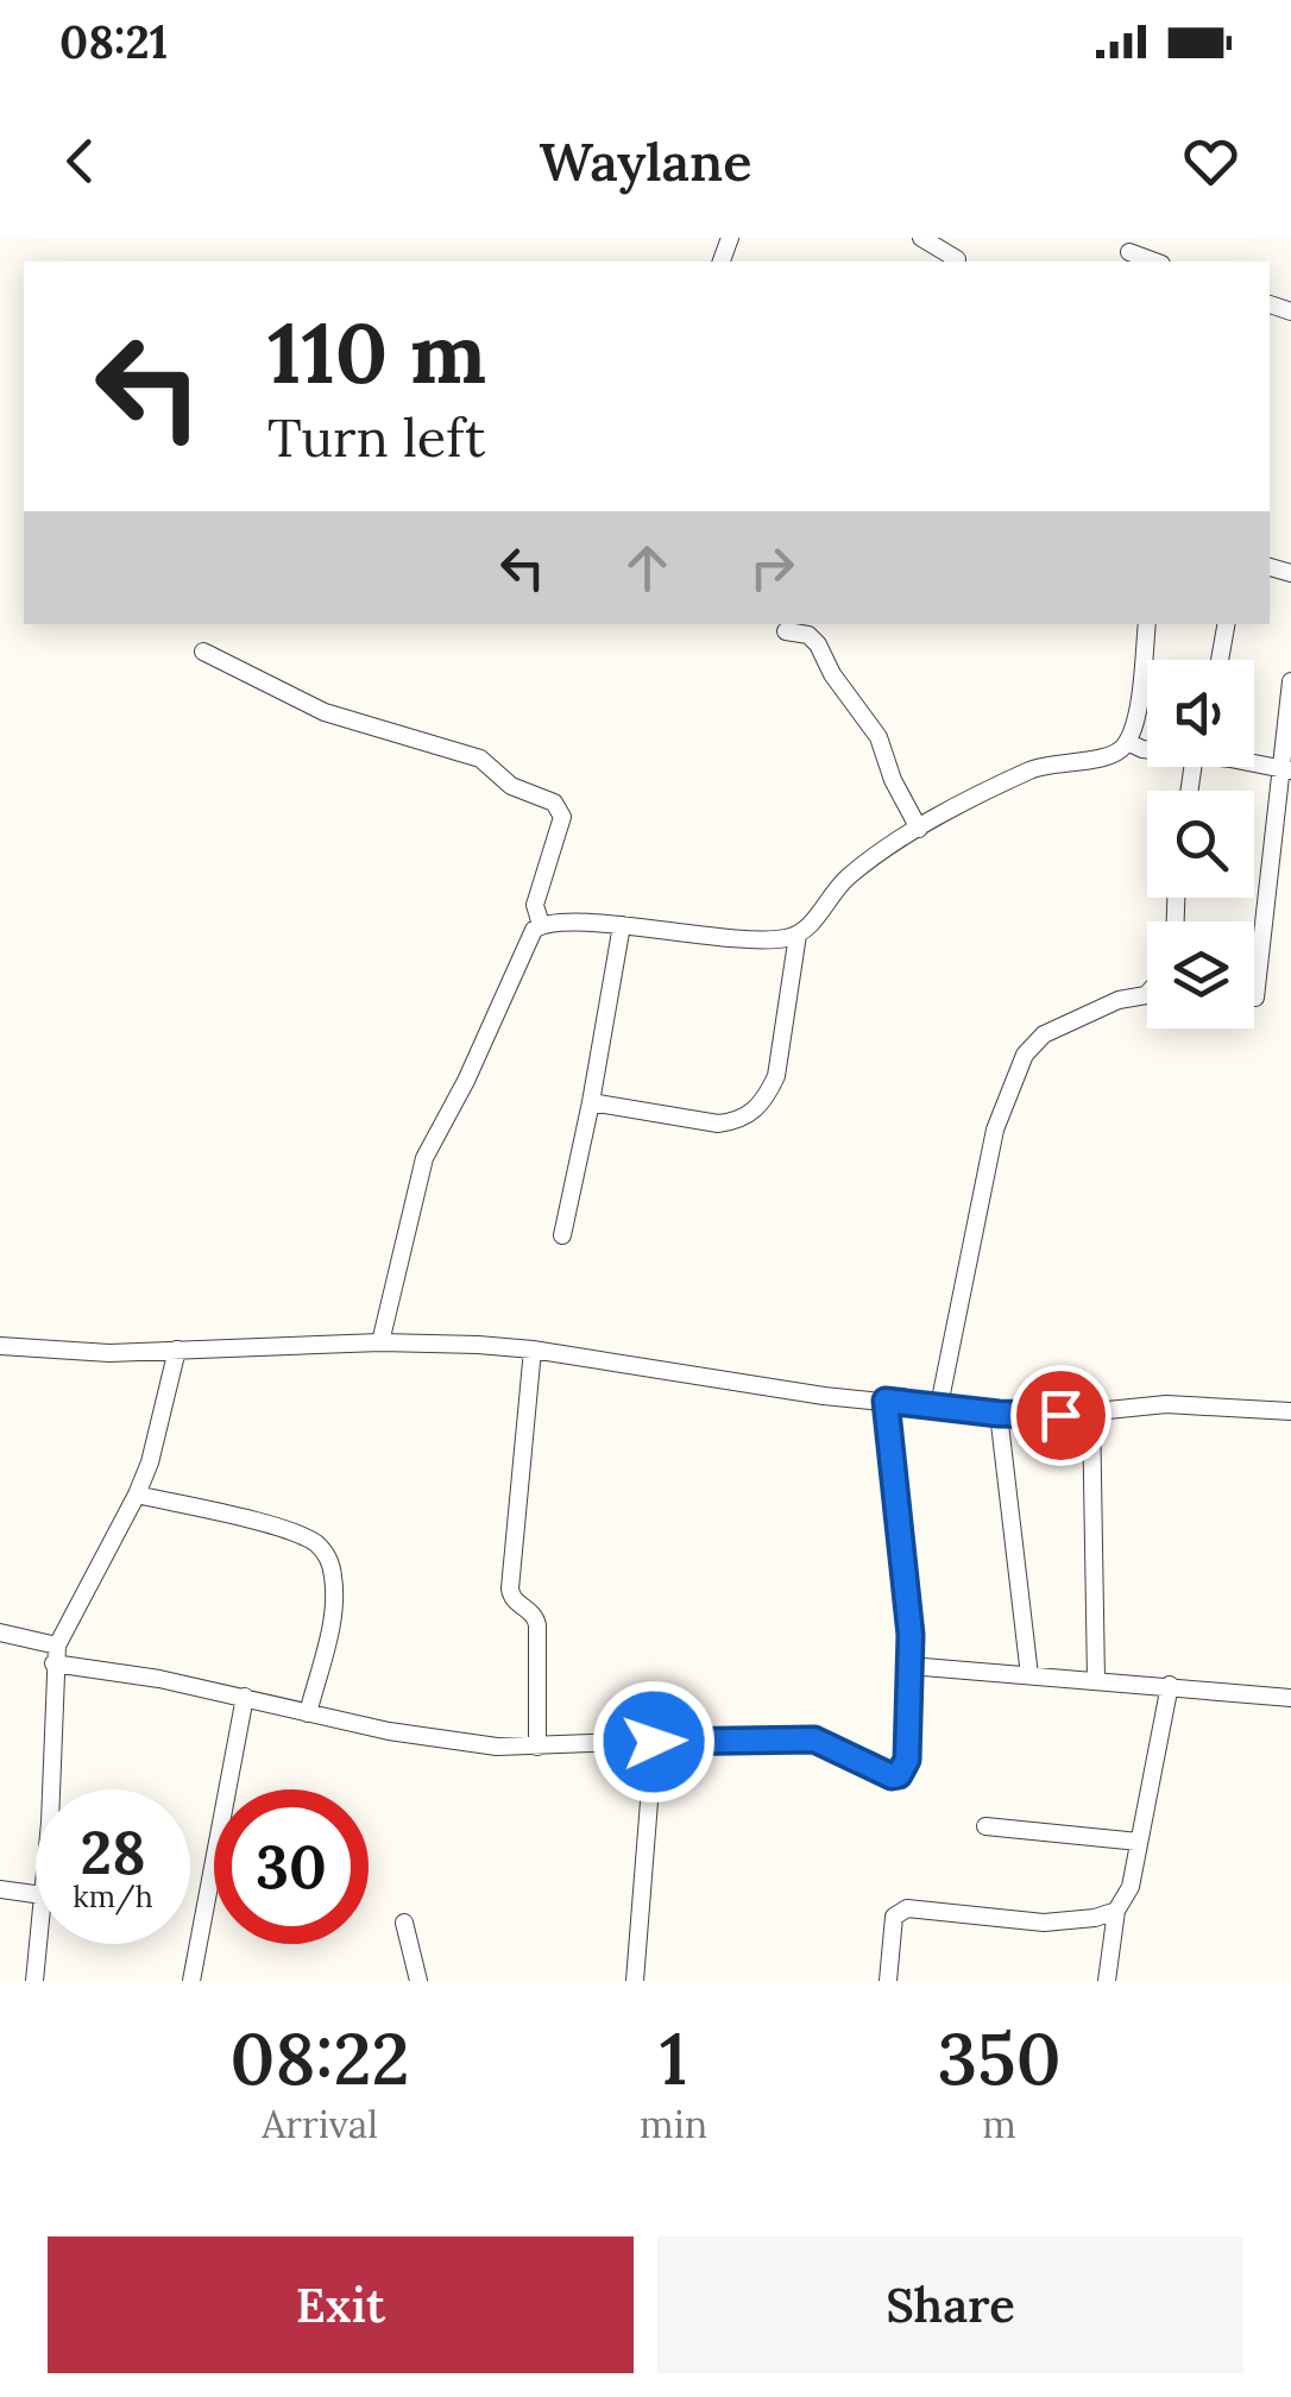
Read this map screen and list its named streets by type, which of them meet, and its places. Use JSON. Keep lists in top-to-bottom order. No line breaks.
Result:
{"page":{"status":"08:21","header":"Waylane","turn":["110 m","Turn left"],"speed":"28 km/h","limit":"30","eta":["08:22","Arrival","1","min","350","m"],"buttons":["Exit","Share"]}}
